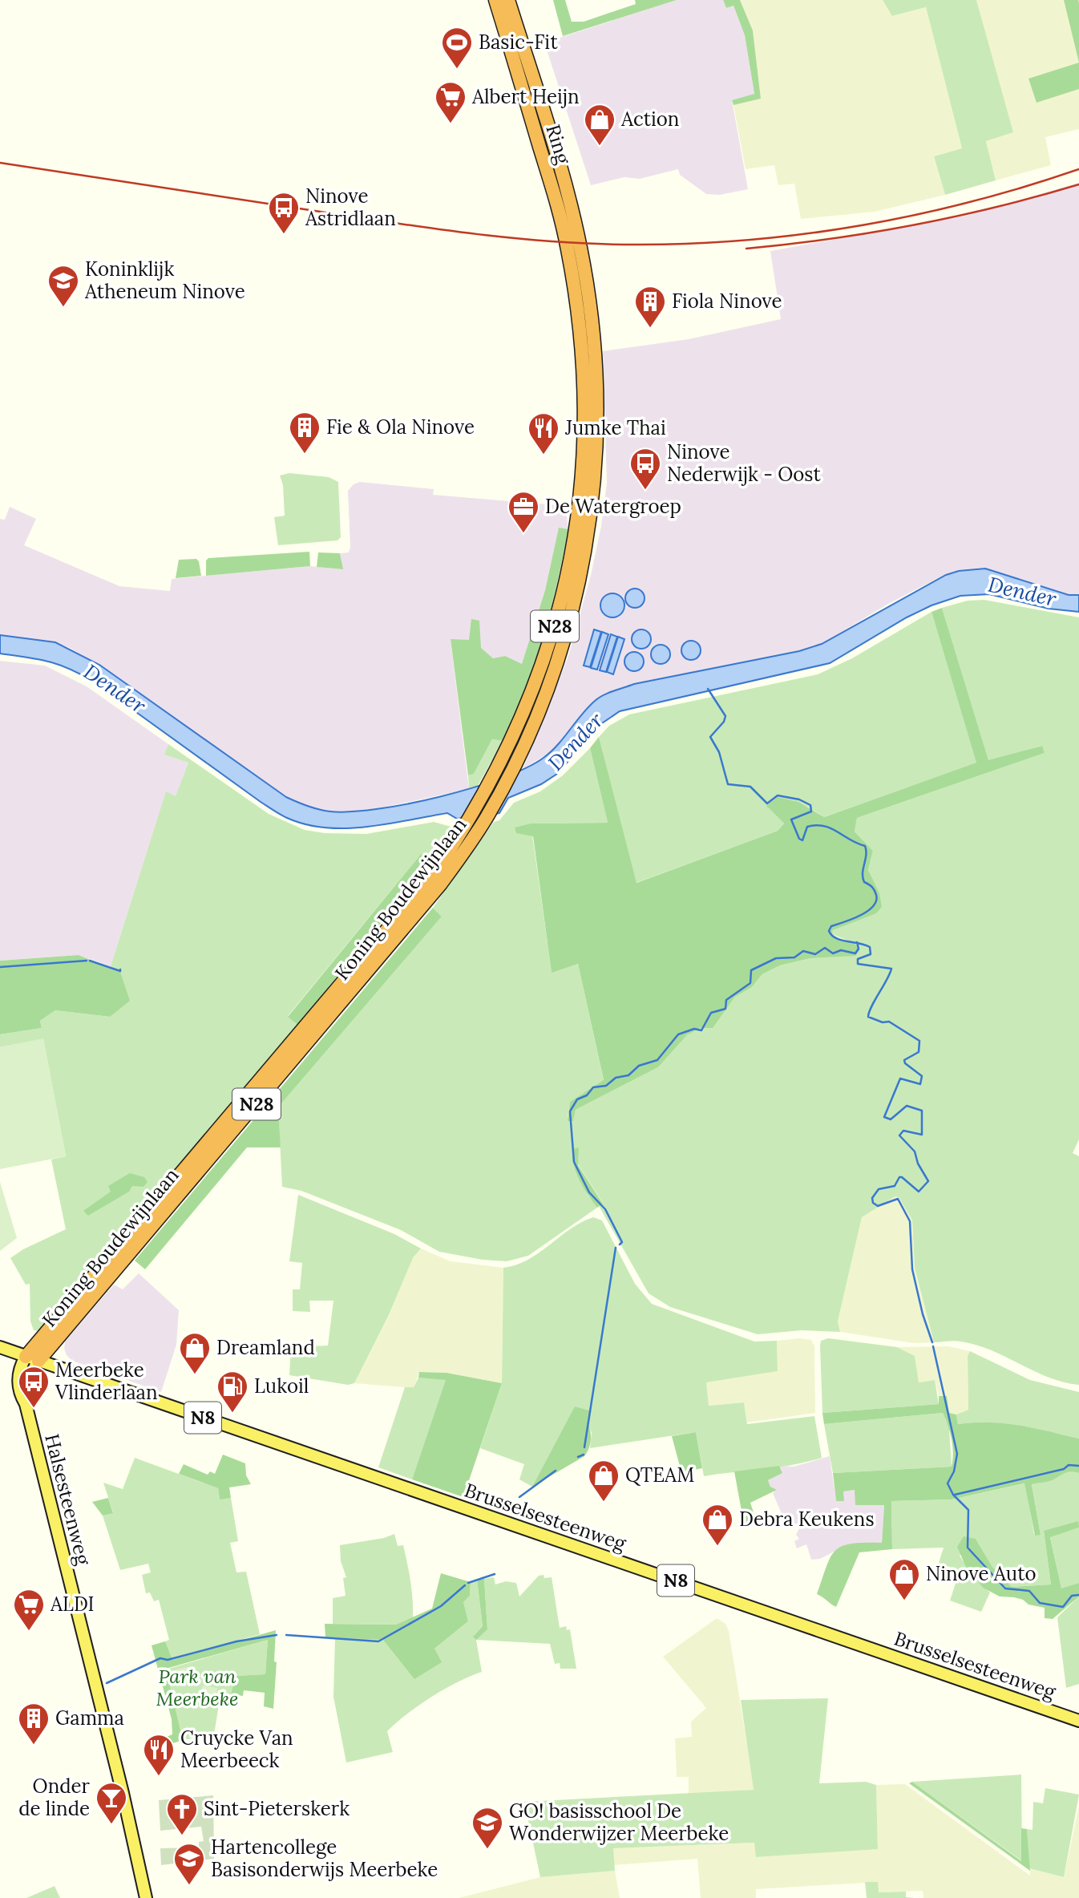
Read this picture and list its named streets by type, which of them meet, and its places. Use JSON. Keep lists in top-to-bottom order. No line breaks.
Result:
{"streets":{"highway":["Ring","N28","Koning Boudewijnlaan"],"main road":["N8","Halsesteenweg","Brusselsesteenweg"]},"crossings":[["Ring","Koning Boudewijnlaan"],["Koning Boudewijnlaan","Halsesteenweg"],["Koning Boudewijnlaan","Brusselsesteenweg"],["Halsesteenweg","Brusselsesteenweg"]],"water":["Dender"],"parks":["Park van Meerbeke"],"places":{"sports":["Basic-Fit"],"supermarket":["Albert Heijn","ALDI"],"shop":["Action","Dreamland","QTEAM","Debra Keukens","Ninove Auto"],"bus stop":["Ninove Astridlaan","Ninove Nederwijk - Oost","Meerbeke Vlinderlaan"],"school or university":["Koninklijk Atheneum Ninove","GO! basisschool De Wonderwijzer Meerbeke","Hartencollege Basisonderwijs Meerbeke"],"building":["Fiola Ninove","Fie & Ola Ninove","Gamma"],"restaurant":["Jumke Thai","Cruycke Van Meerbeeck"],"office":["De Watergroep"],"fuel station":["Lukoil"],"bar":["Onder de linde"],"church":["Sint-Pieterskerk"]}}
